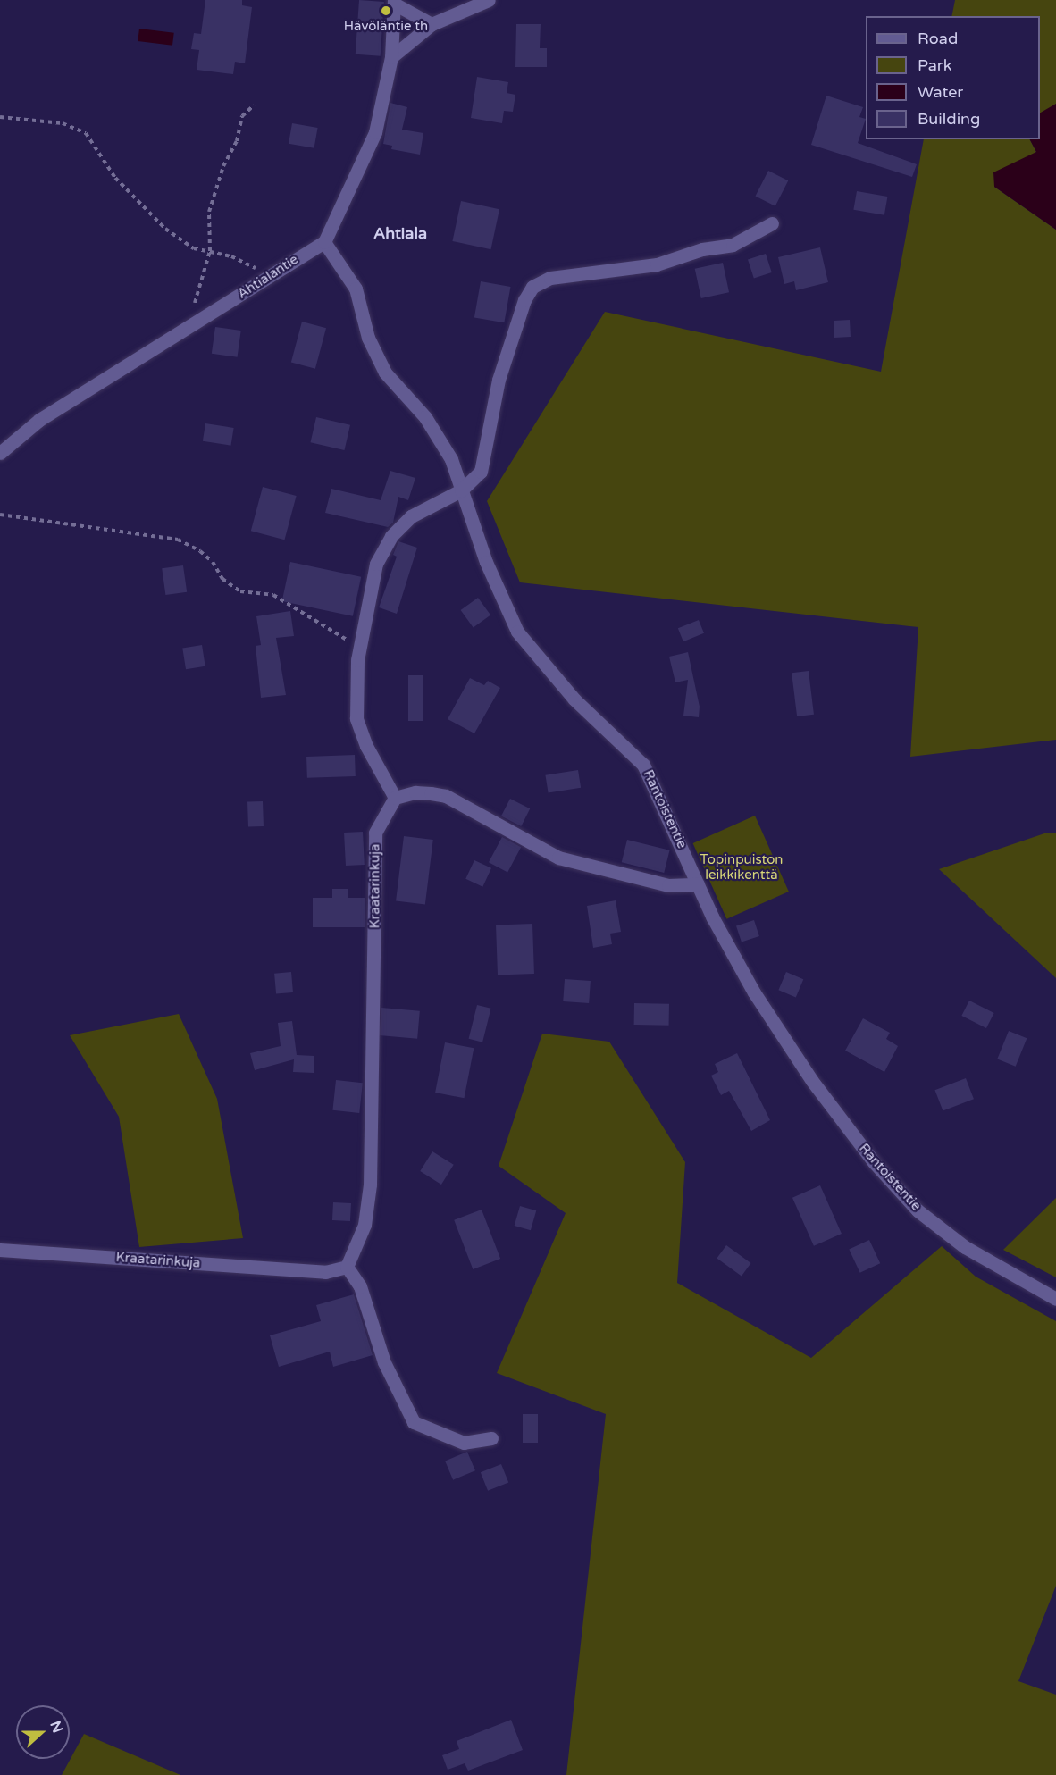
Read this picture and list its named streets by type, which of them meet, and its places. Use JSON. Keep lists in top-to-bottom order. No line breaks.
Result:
{"streets":{"street":["Ahtialantie","Rantoistentie","Kraatarinkuja"]},"crossings":[["Ahtialantie","Rantoistentie"]],"districts":["Ahtiala"],"parks":["Topinpuiston leikkikenttä"],"places":["Hävöläntie th"],"legend":["Road","Park","Water","Building"],"north":"right"}
